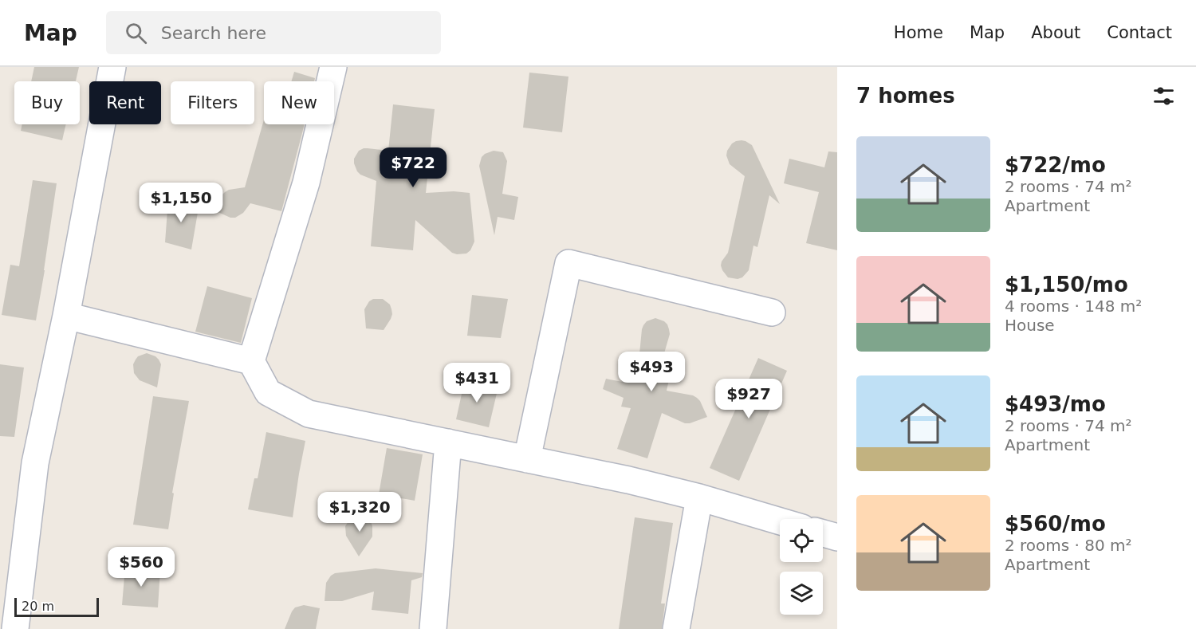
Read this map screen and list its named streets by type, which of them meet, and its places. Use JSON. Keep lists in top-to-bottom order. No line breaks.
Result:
{"scale_bar":"20 m","page":{"header":"Map","search":"Search here","nav":["Home","Map","About","Contact"],"heading":"7 homes","chip":["Buy","Rent","Filters","New"],"list":[{"name":"$722/mo","note":"2 rooms · 74 m² · Apartment"},{"name":"$1,150/mo","note":"4 rooms · 148 m² · House"},{"name":"$493/mo","note":"2 rooms · 74 m² · Apartment"},{"name":"$560/mo","note":"2 rooms · 80 m² · Apartment"}],"price":["$722","$1,150","$493","$431","$927","$1,320","$560"],"scale":"20 m"}}
